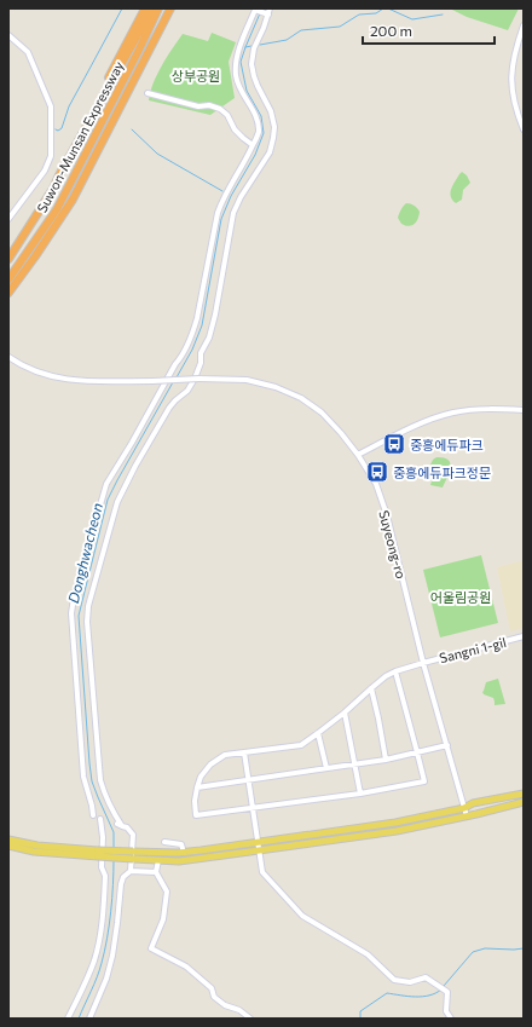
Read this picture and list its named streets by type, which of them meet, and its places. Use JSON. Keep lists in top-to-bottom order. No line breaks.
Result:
{"streets":{"highway":["Suwon-Munsan Expressway"],"street":["Suyeong-ro","Sangni 1-gil"]},"crossings":[["Suyeong-ro","Sangni 1-gil"]],"water":["Donghwacheon"],"parks":["상부공원","어울림공원"],"places":{"bus stop":["중흥에듀파크","중흥에듀파크정문"]},"scale_bar":"200 m"}
